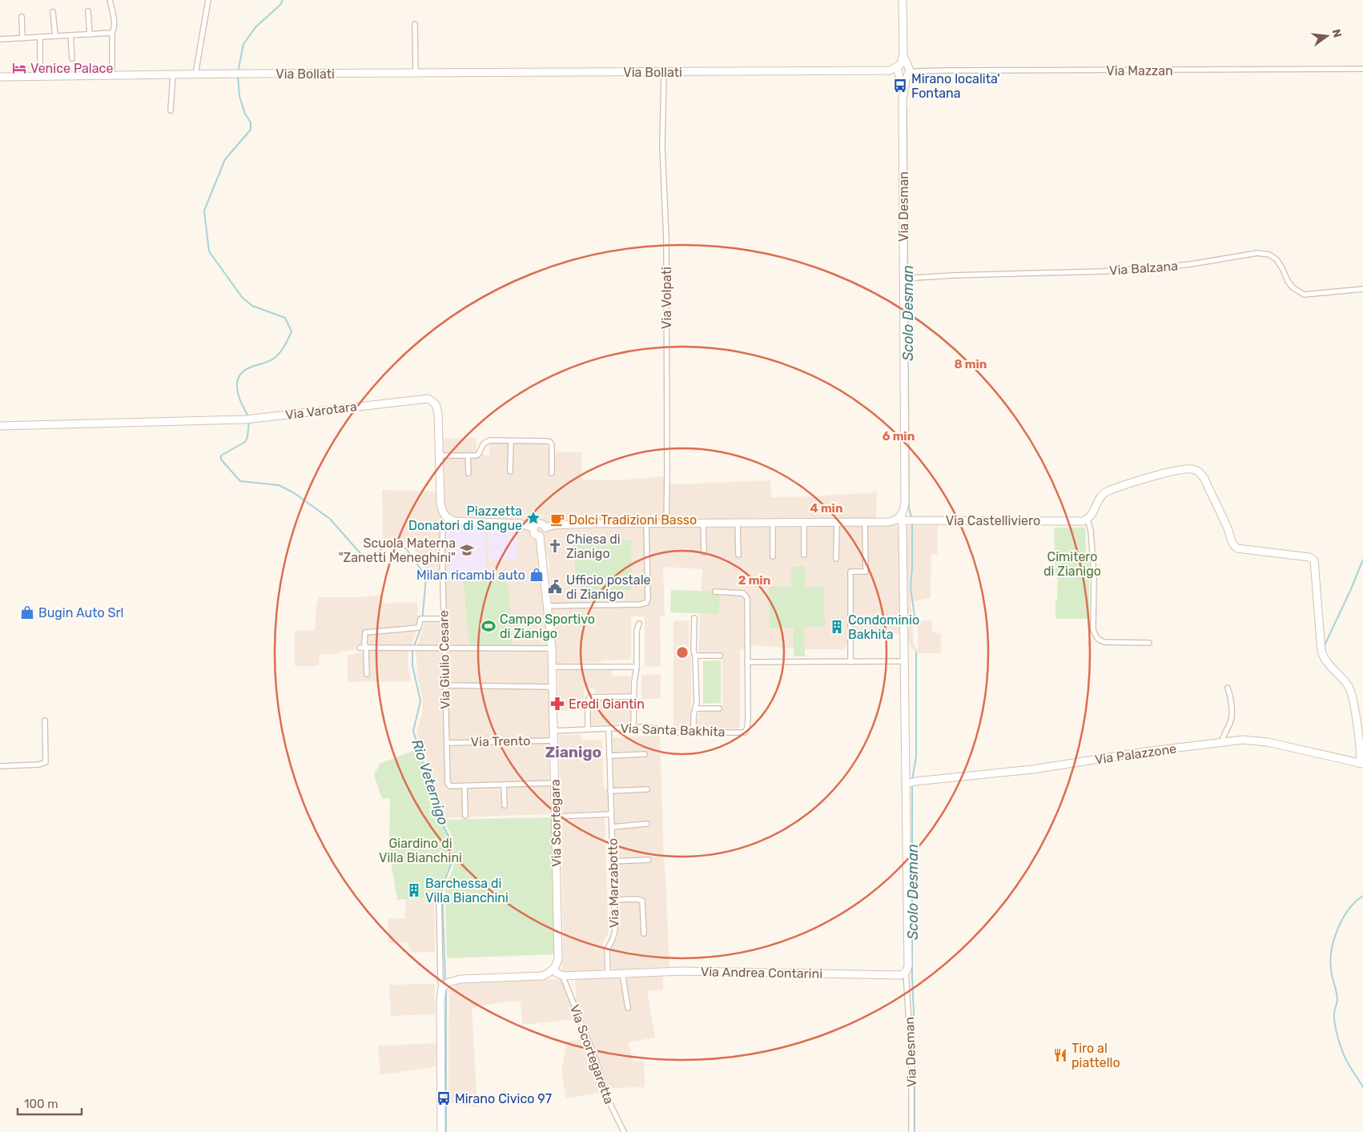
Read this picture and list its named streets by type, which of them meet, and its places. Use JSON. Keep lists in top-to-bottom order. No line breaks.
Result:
{"streets":{"street":["Via Mazzan","Via Bollati","Via Desman","Via Balzana","Via Volpati","Via Varotara","Via Castelliviero","Via Giulio Cesare","Via Santa Bakhita","Via Trento","Via Palazzone","Via Scortegara","Via Marzabotto","Via Andrea Contarini","Via Scortegaretta"]},"crossings":[["Via Mazzan","Via Bollati"],["Via Mazzan","Via Desman"],["Via Bollati","Via Desman"],["Via Bollati","Via Volpati"],["Via Desman","Via Balzana"],["Via Desman","Via Castelliviero"],["Via Desman","Via Palazzone"],["Via Desman","Via Andrea Contarini"],["Via Varotara","Via Giulio Cesare"],["Via Giulio Cesare","Via Trento"],["Via Santa Bakhita","Via Scortegara"],["Via Santa Bakhita","Via Marzabotto"],["Via Trento","Via Scortegara"],["Via Marzabotto","Via Andrea Contarini"],["Via Andrea Contarini","Via Scortegaretta"]],"districts":["Zianigo"],"water":["Scolo Desman","Rio Veternigo"],"parks":["Cimitero di Zianigo","Giardino di Villa Bianchini"],"places":{"hotel":["Venice Palace"],"bus stop":["Mirano localita' Fontana","Mirano Civico 97"],"place":["Piazzetta Donatori di Sangue"],"cafe":["Dolci Tradizioni Basso"],"church":["Chiesa di Zianigo"],"school or university":["Scuola Materna \"Zanetti Meneghini\""],"shop":["Milan ricambi auto","Bugin Auto Srl"],"public building":["Ufficio postale di Zianigo"],"sports":["Campo Sportivo di Zianigo"],"building":["Condominio Bakhita","Barchessa di Villa Bianchini"],"pharmacy":["Eredi Giantin"],"restaurant":["Tiro al piattello"]},"scale_bar":"100 m","north":"right","rings":["8 min","6 min","4 min","2 min"]}
